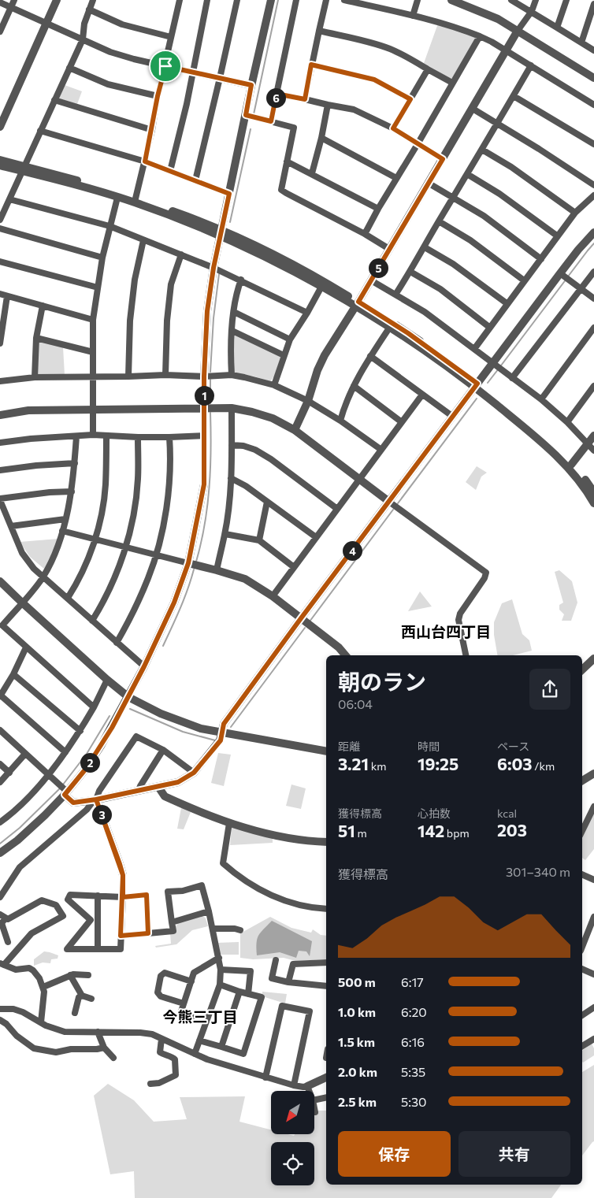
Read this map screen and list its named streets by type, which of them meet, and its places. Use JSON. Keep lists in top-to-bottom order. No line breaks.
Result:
{"districts":["西山台四丁目","今熊三丁目"],"north":"bottom left","page":{"pins":["6","5","1","4","2","3"],"heading":["朝のラン","06:04"],"stats":[["距離","3.21 km"],["時間","19:25"],["ペース","6:03 /km"],["獲得標高","51 m"],["心拍数","142 bpm"],["kcal","203"]],"chart":["獲得標高","301–340 m"],"list":[{"name":"500 m","note":"6:17"},{"name":"1.0 km","note":"6:20"},{"name":"1.5 km","note":"6:16"},{"name":"2.0 km","note":"5:35"},{"name":"2.5 km","note":"5:30"}],"buttons":["保存","共有"]}}
